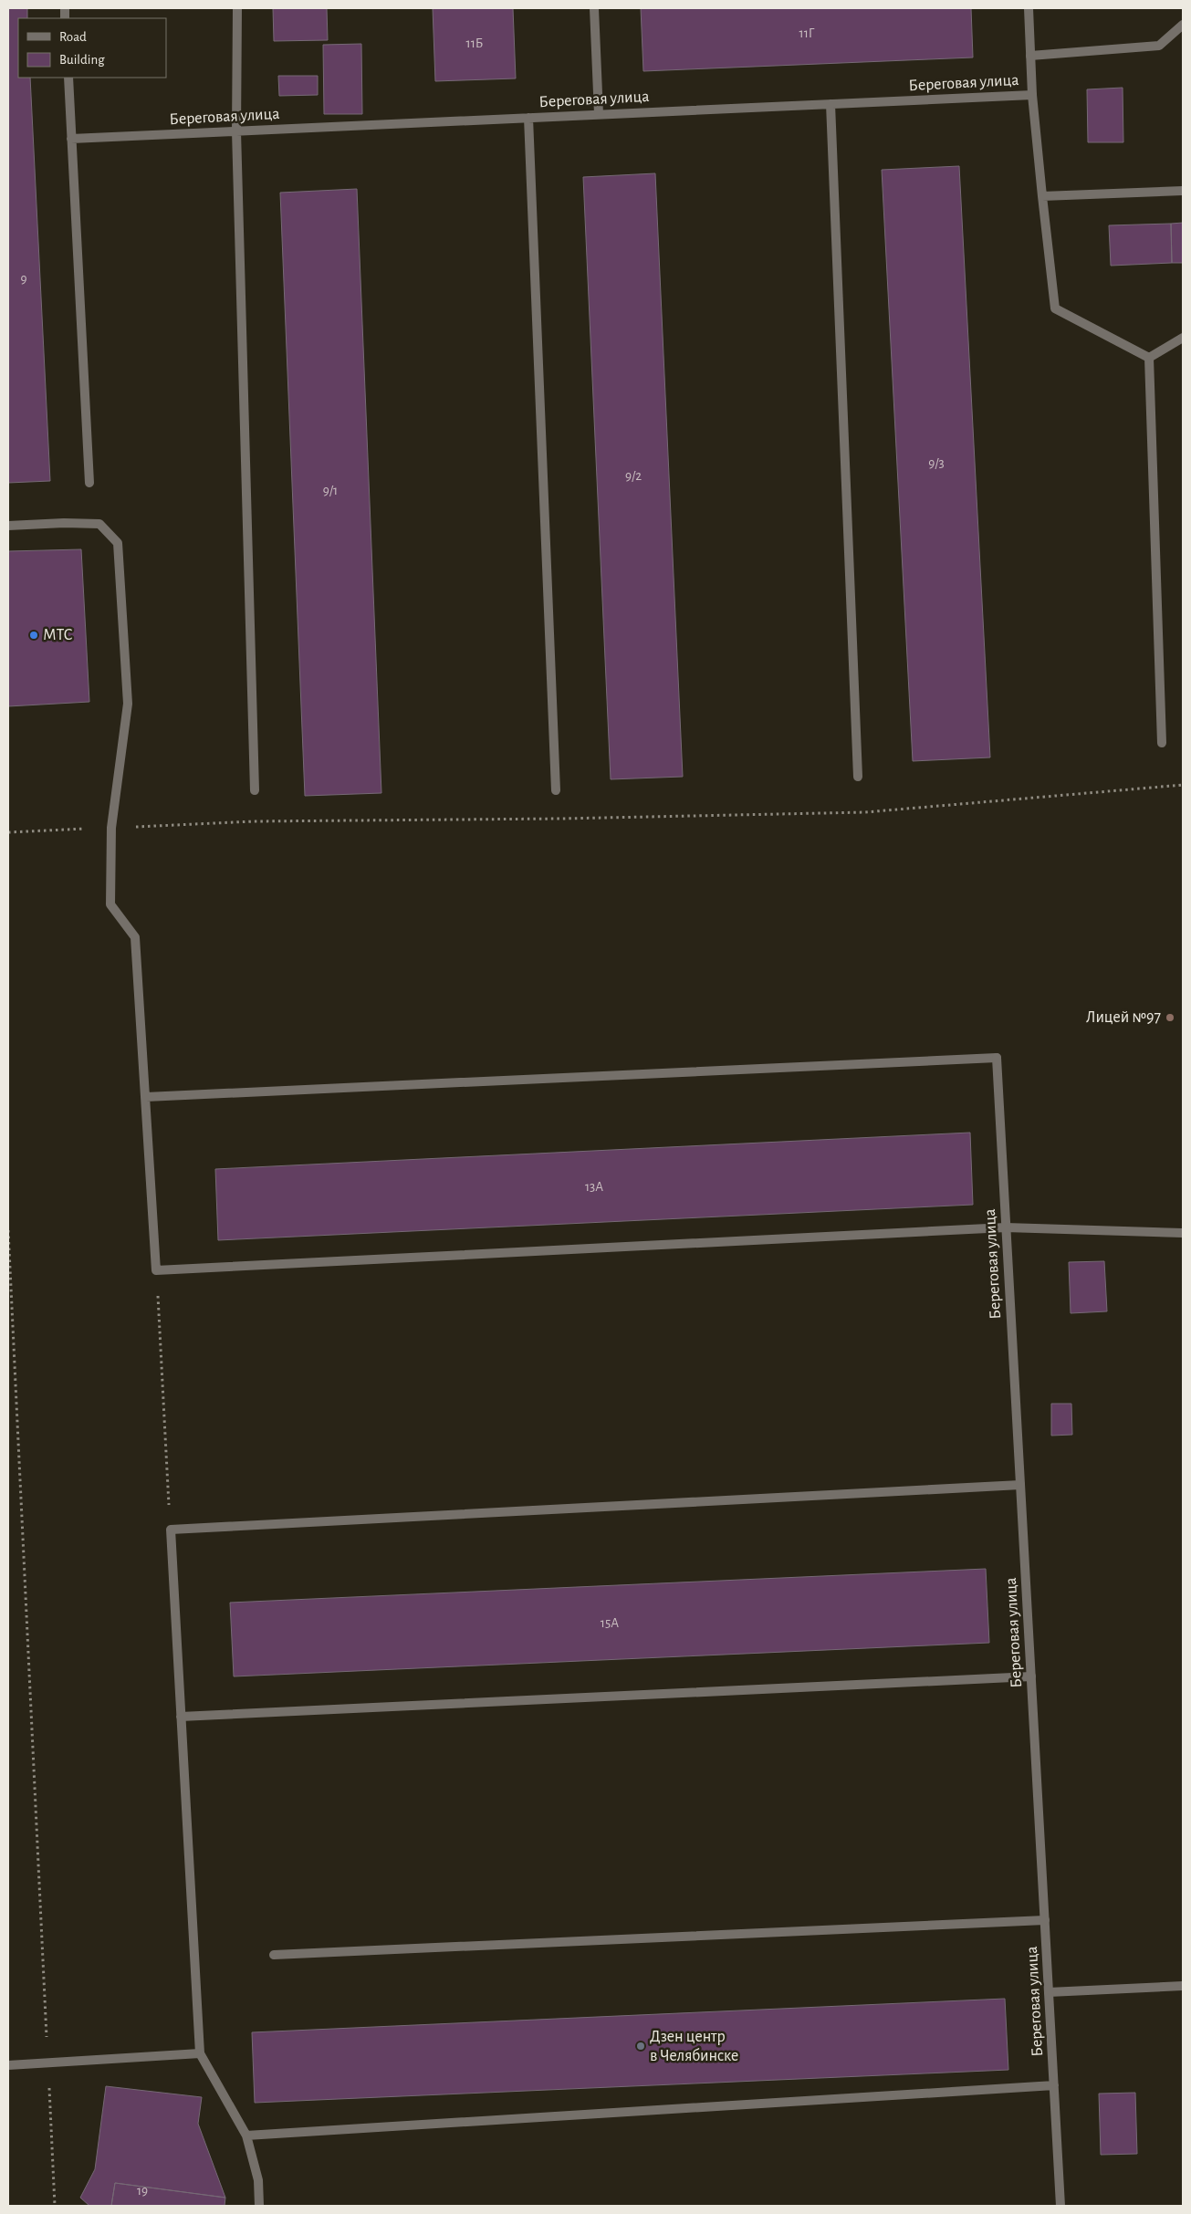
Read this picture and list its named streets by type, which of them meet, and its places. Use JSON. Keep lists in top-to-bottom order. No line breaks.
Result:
{"streets":{"street":["Береговая улица"]},"places":["МТС","Лицей №97","Дзен центр в Челябинске"],"house_numbers":["11Г","11Б","9","9/3","9/2","9/1","13А","15А","19"],"legend":["Road","Building"]}
